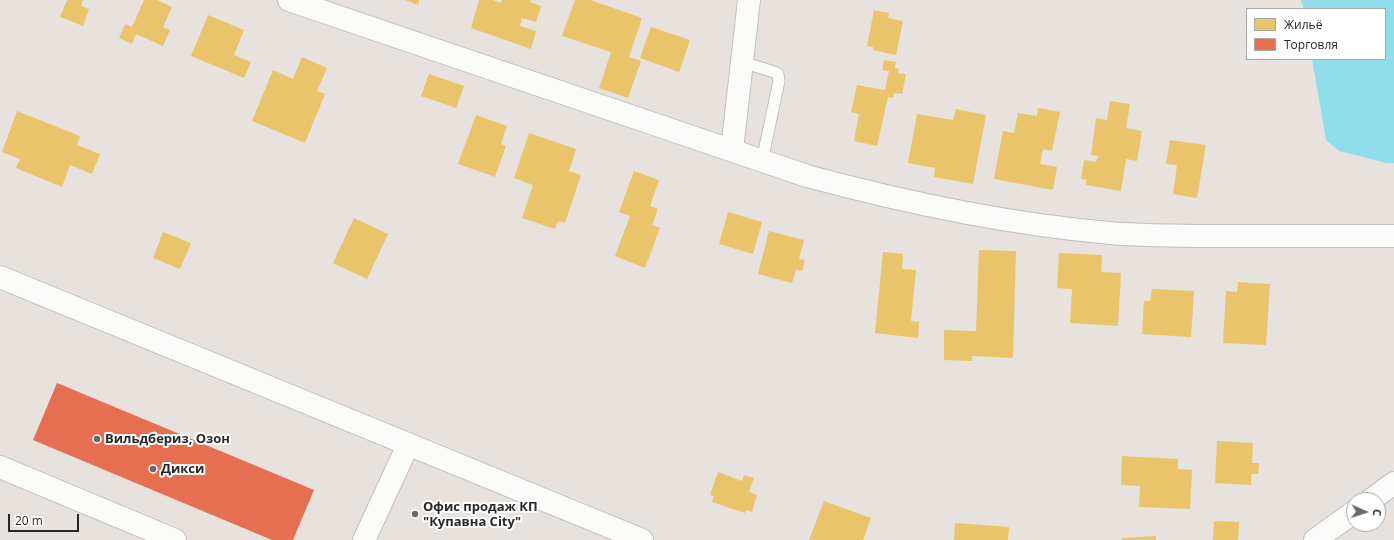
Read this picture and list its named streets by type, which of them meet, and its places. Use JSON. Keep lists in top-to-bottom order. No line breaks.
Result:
{"places":["Вильдбериз, Озон","Дикси","Офис продаж КП \"Купавна City\""],"legend":["Жильё","Торговля"],"scale_bar":"20 m","north":"right"}
